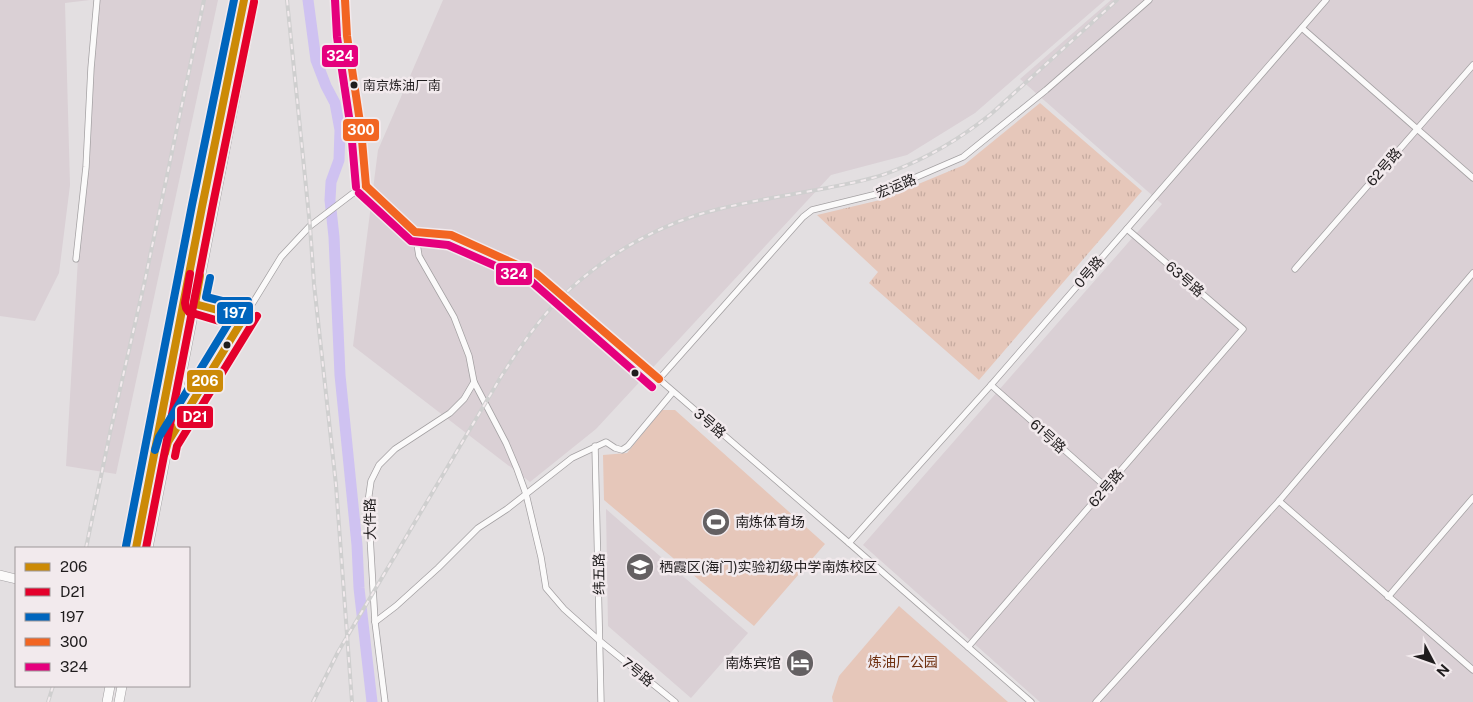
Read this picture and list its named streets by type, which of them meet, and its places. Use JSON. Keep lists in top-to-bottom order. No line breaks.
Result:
{"streets":{"street":["62号路","宏运路","0号路","63号路","3号路","61号路","大件路","纬五路","7号路"]},"crossings":[["62号路","63号路"],["62号路","3号路"],["62号路","61号路"],["宏运路","3号路"],["0号路","63号路"],["0号路","3号路"],["0号路","61号路"],["3号路","7号路"],["大件路","7号路"],["纬五路","7号路"]],"parks":["炼油厂公园"],"places":{"other":["南京炼油厂南"],"sports":["南炼体育场"],"school or university":["栖霞区(海门)实验初级中学南炼校区"],"hotel":["南炼宾馆"]},"lines":["transit line 206","transit line 197","transit line 300","transit line 324","transit line D21"],"legend":["206","D21","197","300","324"],"north":"bottom right"}
